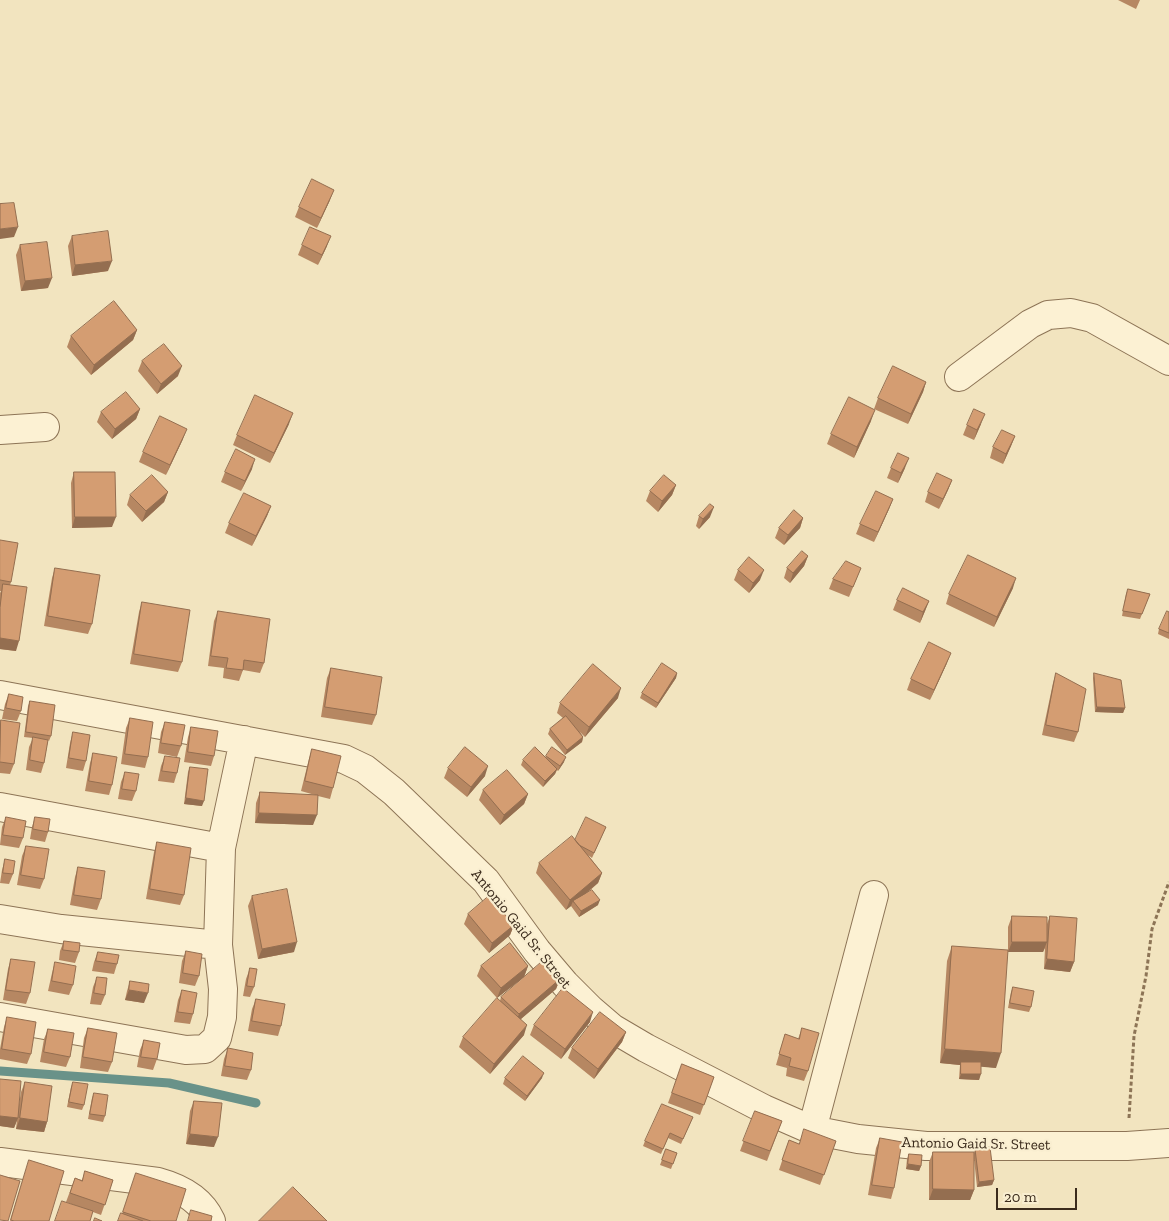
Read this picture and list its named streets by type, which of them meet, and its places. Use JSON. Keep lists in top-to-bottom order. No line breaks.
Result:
{"streets":{"street":["Antonio Gaid Sr. Street"]},"scale_bar":"20 m"}
